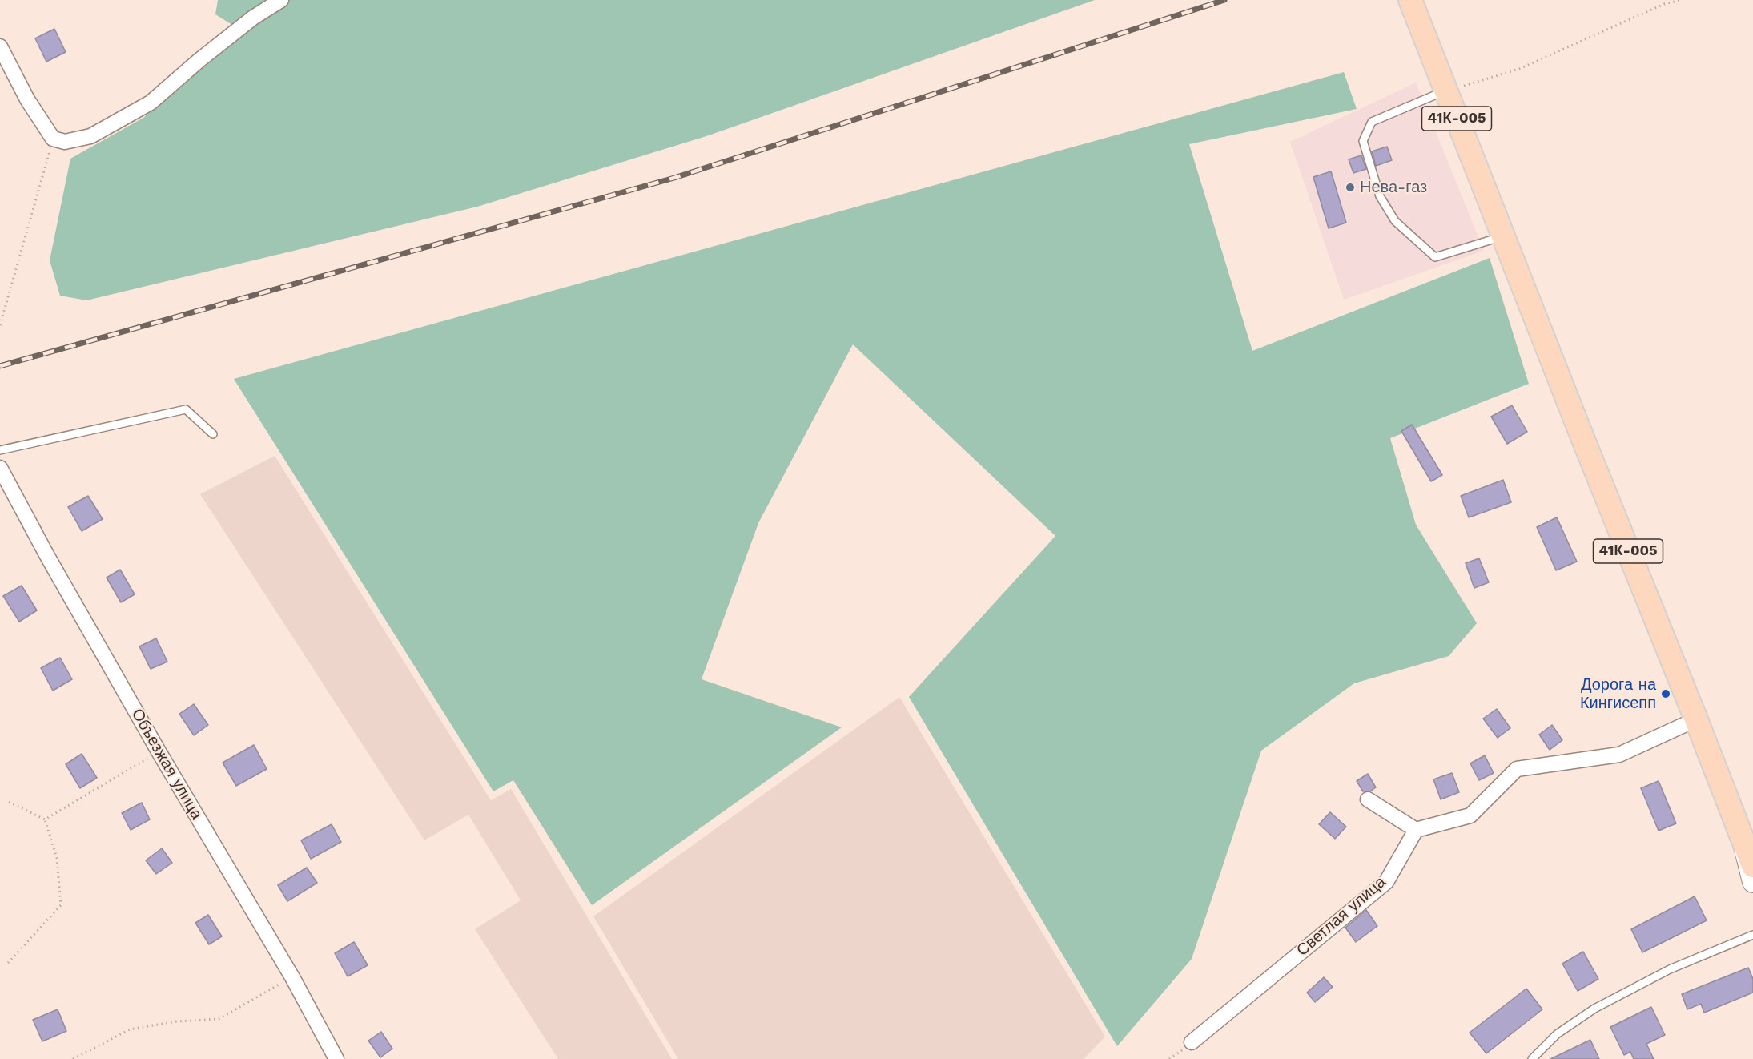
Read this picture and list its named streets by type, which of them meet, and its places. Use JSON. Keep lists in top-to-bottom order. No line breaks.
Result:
{"streets":{"main road":["41К-005"],"street":["Объезжая улица","Светлая улица"]},"places":["Нева-газ","Дорога на Кингисепп"]}
